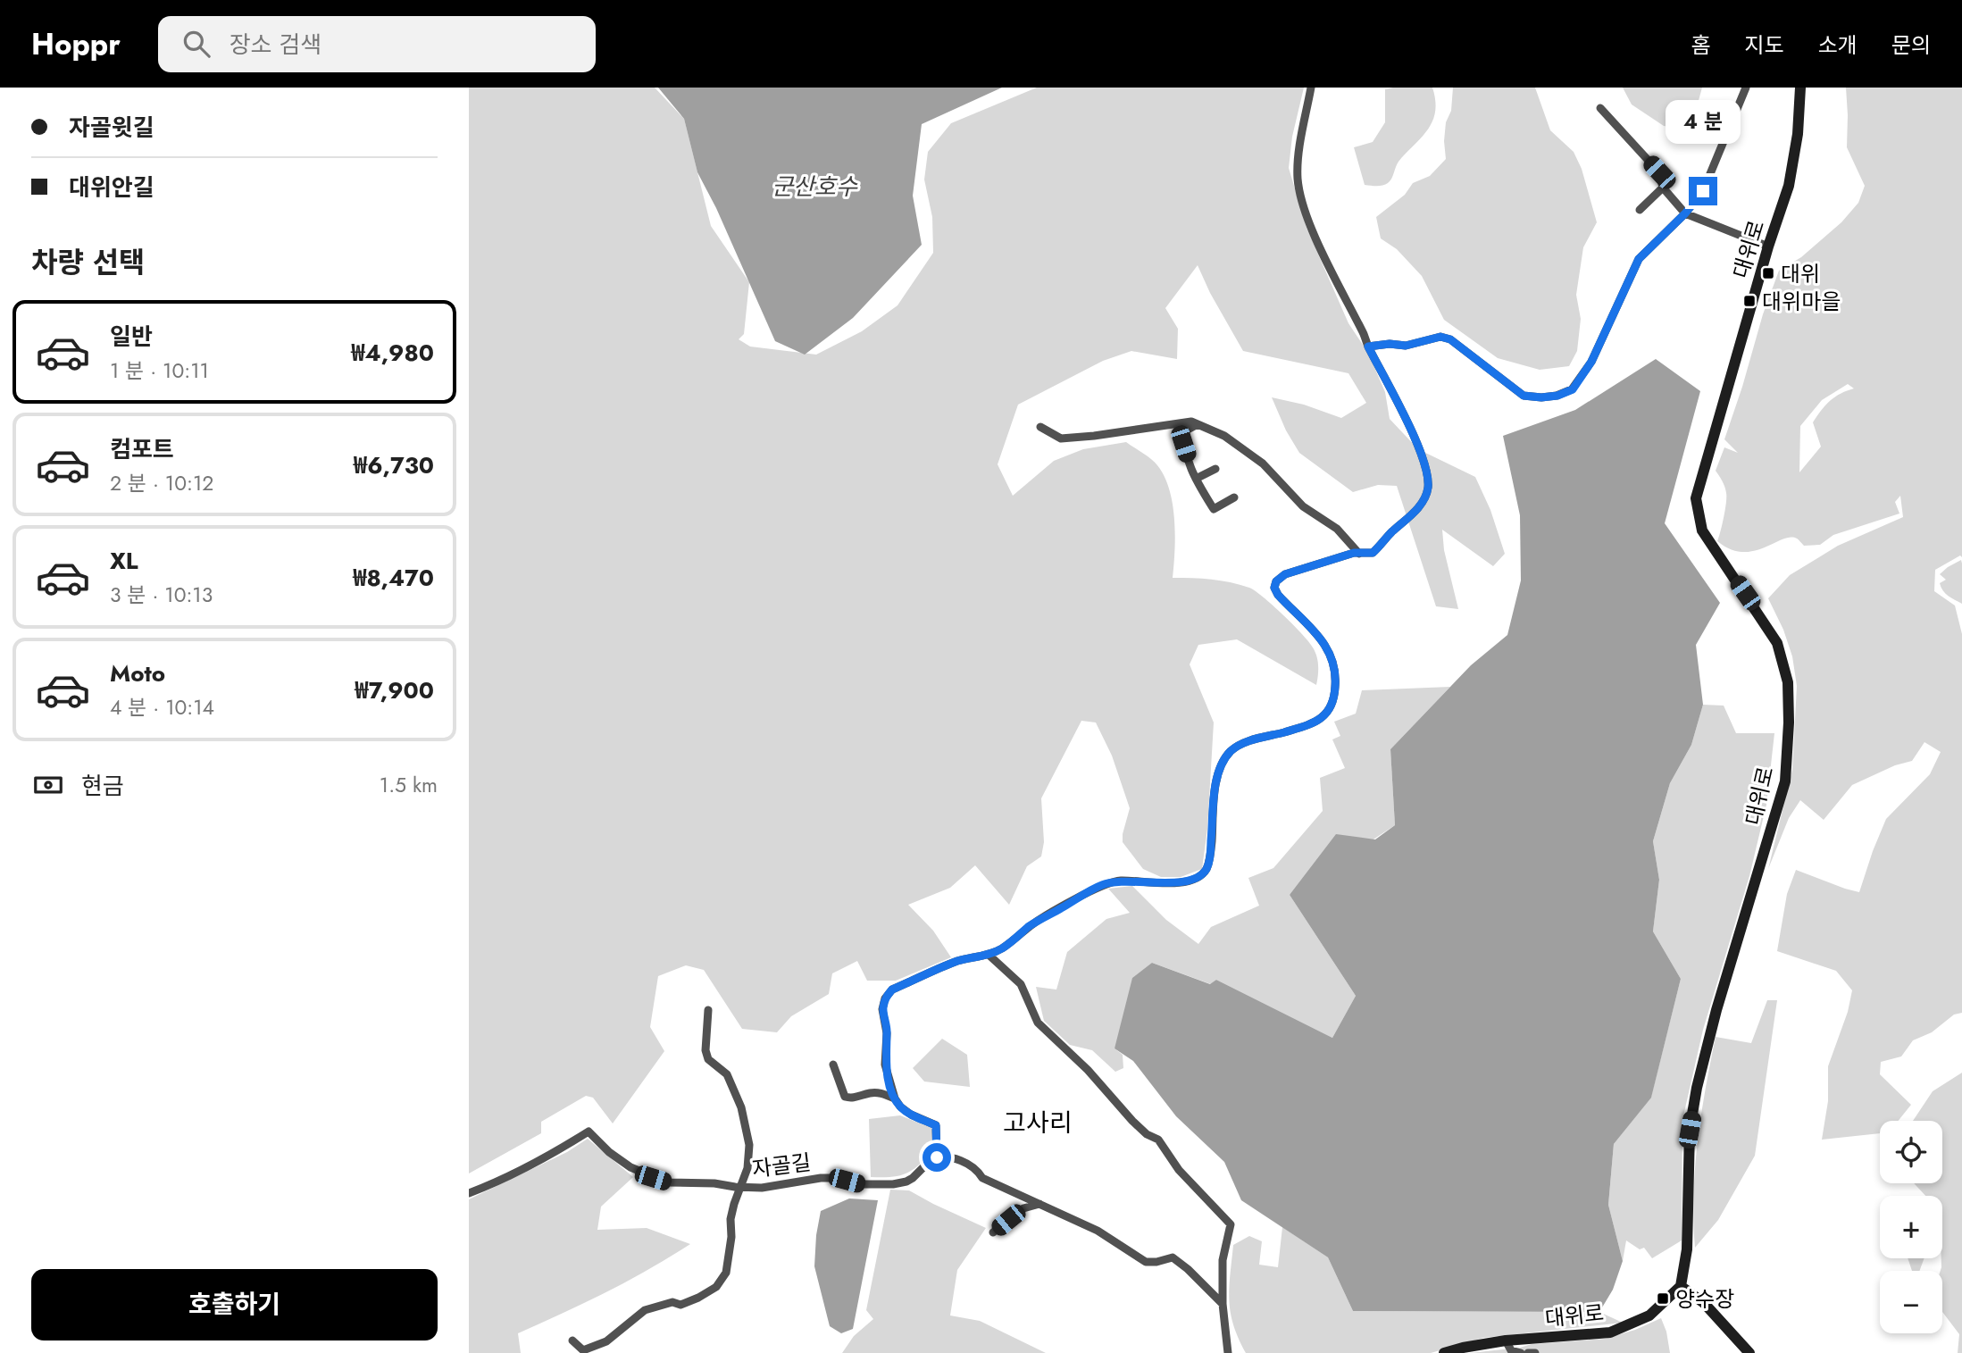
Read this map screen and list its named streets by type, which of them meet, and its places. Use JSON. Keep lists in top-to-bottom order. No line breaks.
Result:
{"streets":{"main road":["대위로"],"street":["자골길"]},"districts":["고사리"],"water":["군산호수"],"places":{"transit":["대위","대위마을","양수장"]},"page":{"header":"Hoppr","search":"장소 검색","nav":["홈","지도","소개","문의"],"banner":["자골윗길","대위안길"],"bubble":"4 분","heading":"차량 선택","list":[{"name":"일반","note":"1 분 · 10:11","value":"₩4,980"},{"name":"컴포트","note":"2 분 · 10:12","value":"₩6,730"},{"name":"XL","note":"3 분 · 10:13","value":"₩8,470"},{"name":"Moto","note":"4 분 · 10:14","value":"₩7,900"}],"pay":["현금","1.5 km"],"map_buttons":["+","−"],"buttons":"호출하기"}}
